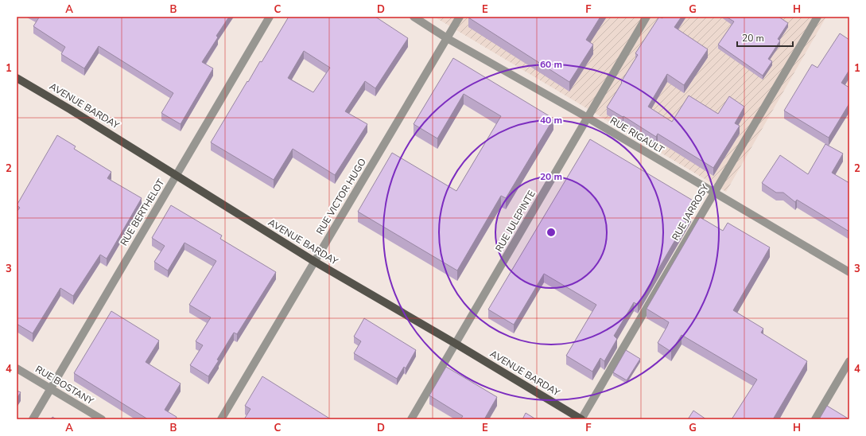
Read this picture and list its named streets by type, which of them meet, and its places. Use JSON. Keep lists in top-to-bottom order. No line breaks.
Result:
{"streets":{"main road":["AVENUE BARDAY"],"street":["RUE RIGAULT","RUE VICTOR HUGO","RUE BERTHELOT","RUE JARROSY","RUE JULEPINTE","RUE BOSTANY"]},"crossings":[["AVENUE BARDAY","RUE VICTOR HUGO"],["AVENUE BARDAY","RUE BERTHELOT"],["AVENUE BARDAY","RUE JARROSY"],["AVENUE BARDAY","RUE JULEPINTE"],["RUE RIGAULT","RUE VICTOR HUGO"],["RUE RIGAULT","RUE JARROSY"],["RUE RIGAULT","RUE JULEPINTE"],["RUE BERTHELOT","RUE BOSTANY"]],"scale_bar":"20 m","grid":{"columns":["A","B","C","D","E","F","G","H"],"rows":["1","2","3","4"]},"rings":["60 m","40 m","20 m"]}
